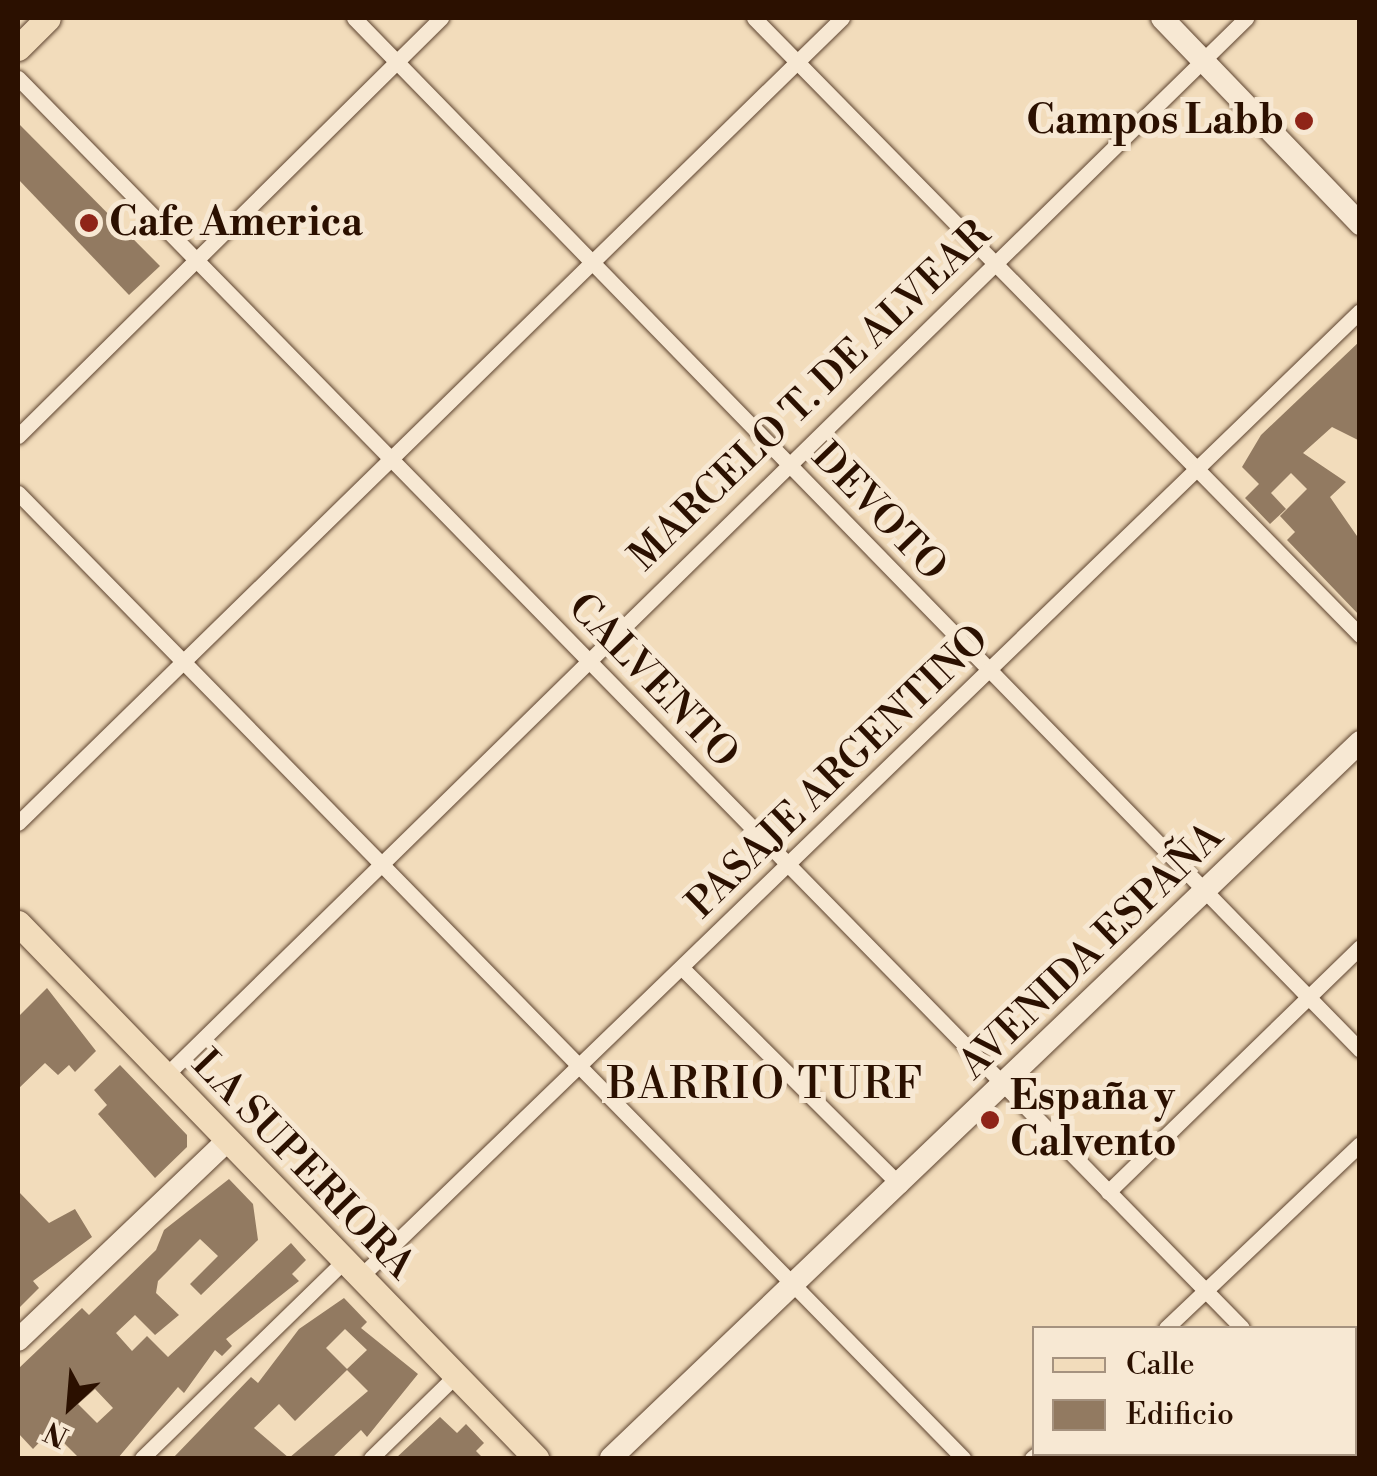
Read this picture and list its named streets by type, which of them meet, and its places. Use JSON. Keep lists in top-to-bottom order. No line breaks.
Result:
{"streets":{"main road":["LA SUPERIORA"],"street":["MARCELO T. DE ALVEAR","DEVOTO","CALVENTO","PASAJE ARGENTINO","AVENIDA ESPAÑA"]},"crossings":[["MARCELO T. DE ALVEAR","DEVOTO"],["MARCELO T. DE ALVEAR","CALVENTO"],["MARCELO T. DE ALVEAR","LA SUPERIORA"],["DEVOTO","PASAJE ARGENTINO"],["DEVOTO","AVENIDA ESPAÑA"],["CALVENTO","PASAJE ARGENTINO"],["CALVENTO","AVENIDA ESPAÑA"],["PASAJE ARGENTINO","LA SUPERIORA"]],"districts":["BARRIO TURF"],"places":["Campos Labb","Cafe America","España y Calvento"],"legend":["Calle","Edificio"],"north":"bottom left"}
